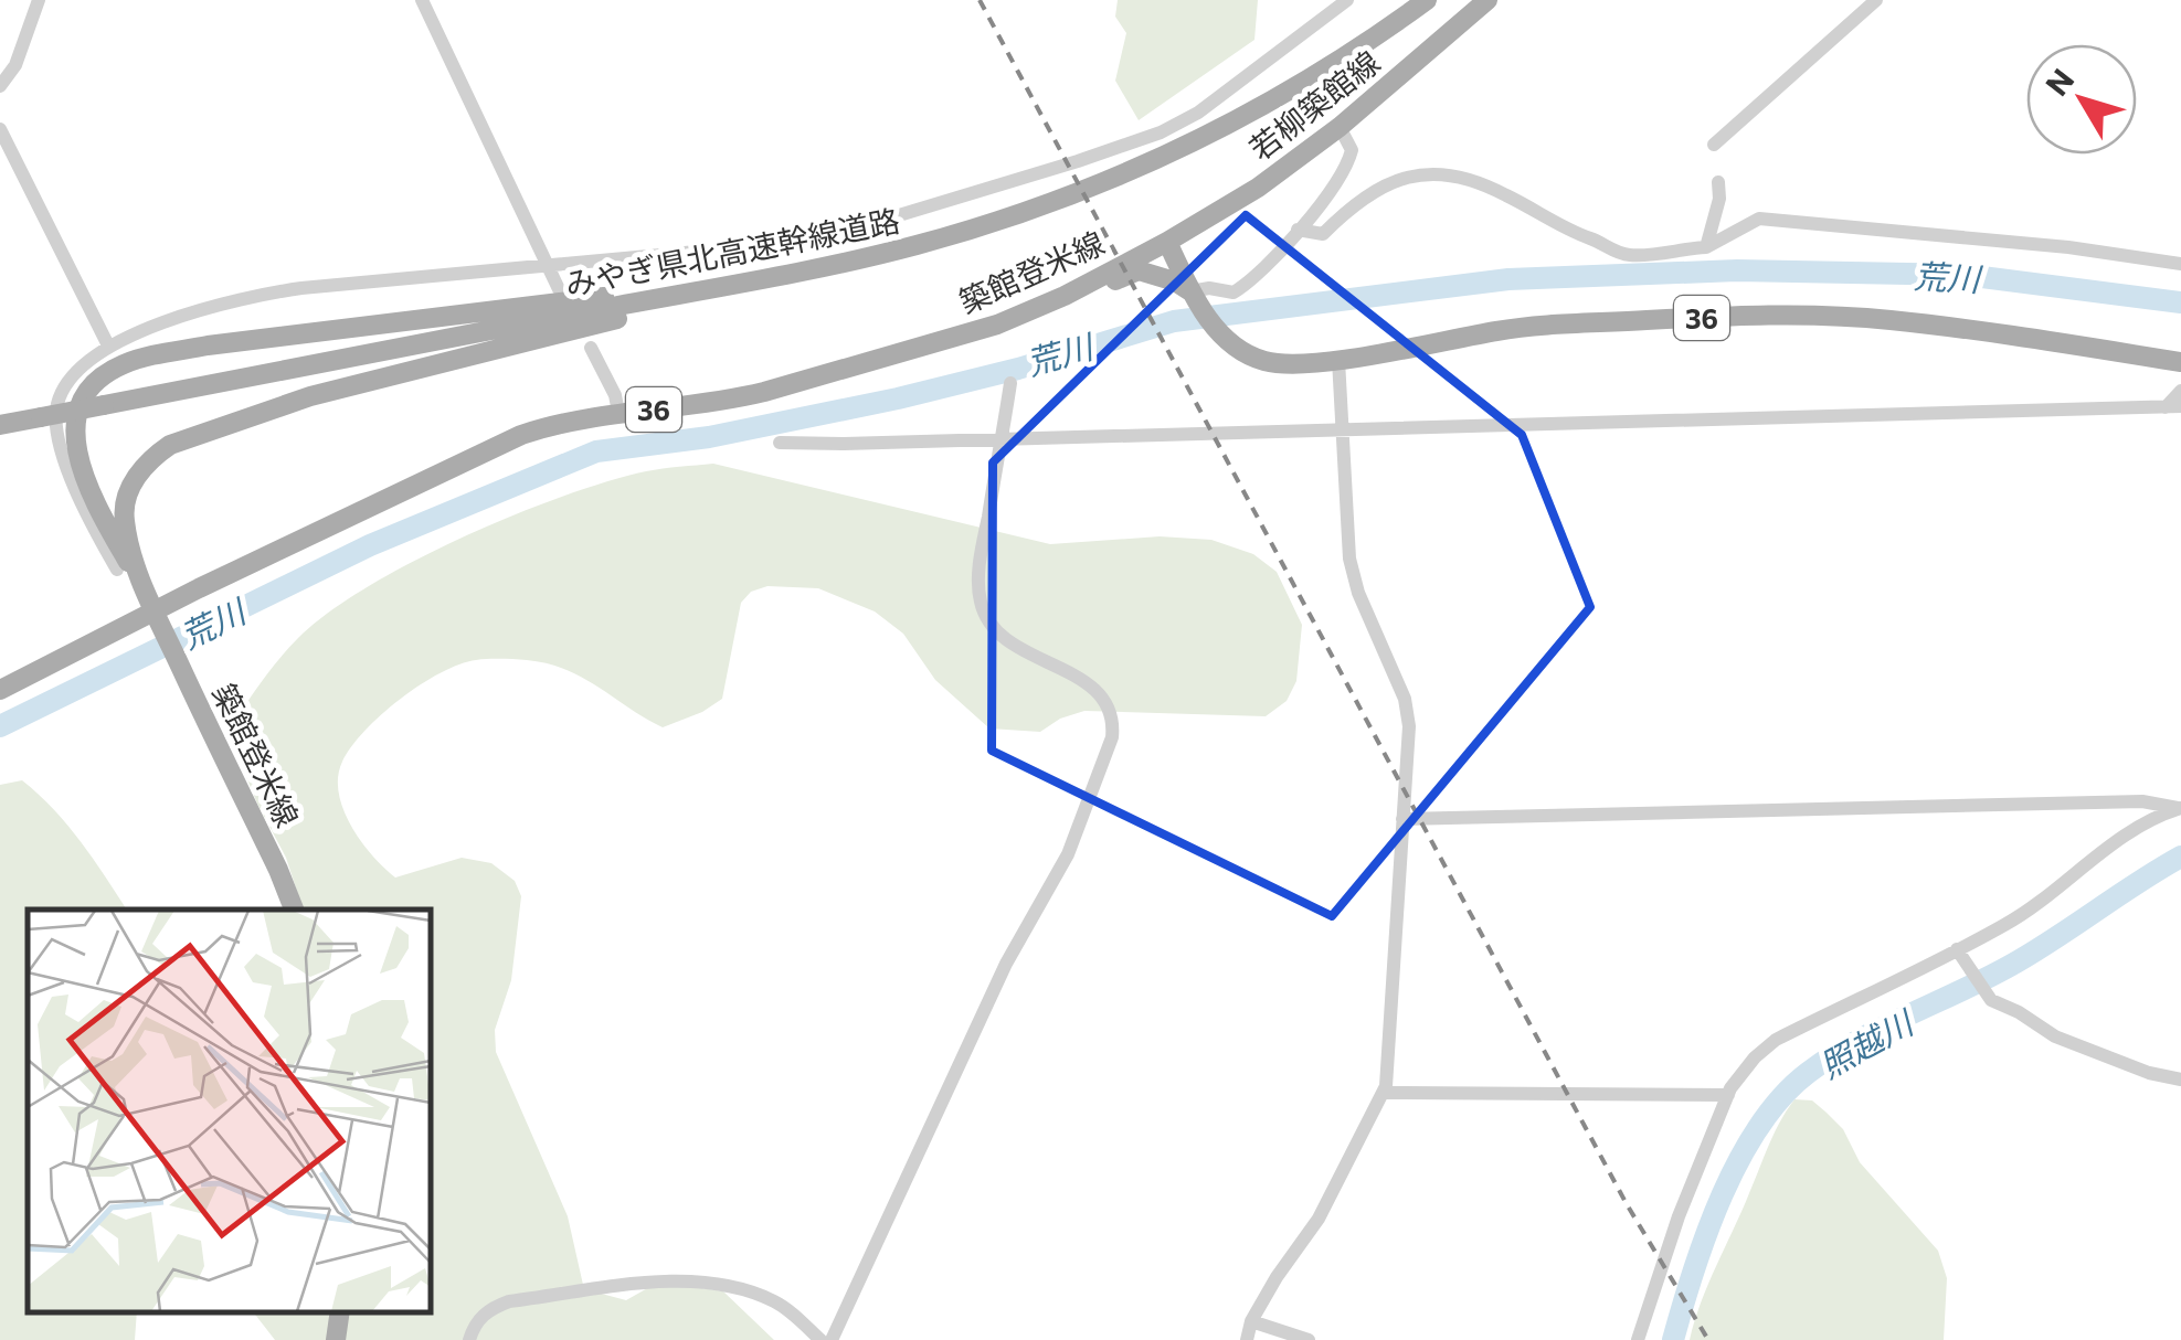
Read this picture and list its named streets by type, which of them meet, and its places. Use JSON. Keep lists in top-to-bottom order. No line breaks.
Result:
{"streets":{"main road":["若柳築館線","みやぎ県北高速幹線道路","築館登米線","36"]},"crossings":[["若柳築館線","築館登米線"],["若柳築館線","36"],["築館登米線","36"]],"water":["荒川","照越川"],"north":"top left"}
